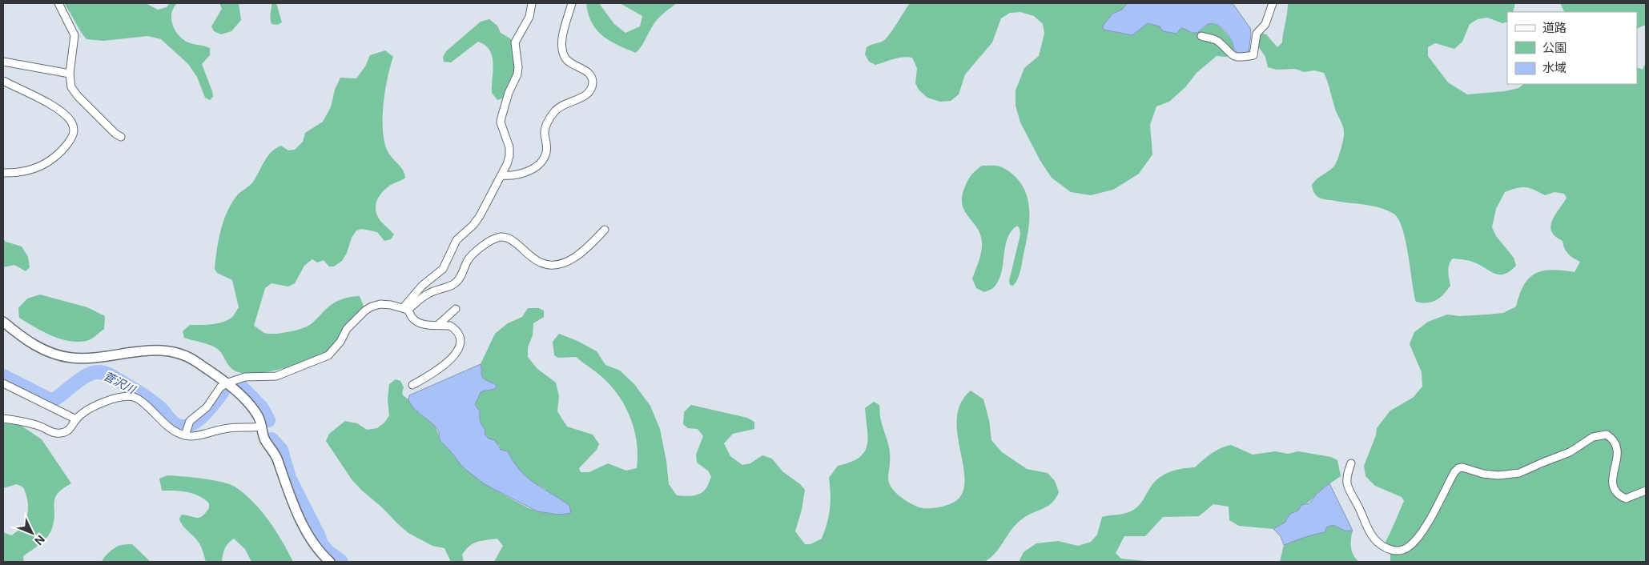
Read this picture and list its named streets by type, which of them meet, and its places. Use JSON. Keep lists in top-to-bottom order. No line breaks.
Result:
{"water":["菅沢川"],"legend":["道路","公園","水域"],"north":"bottom right"}
